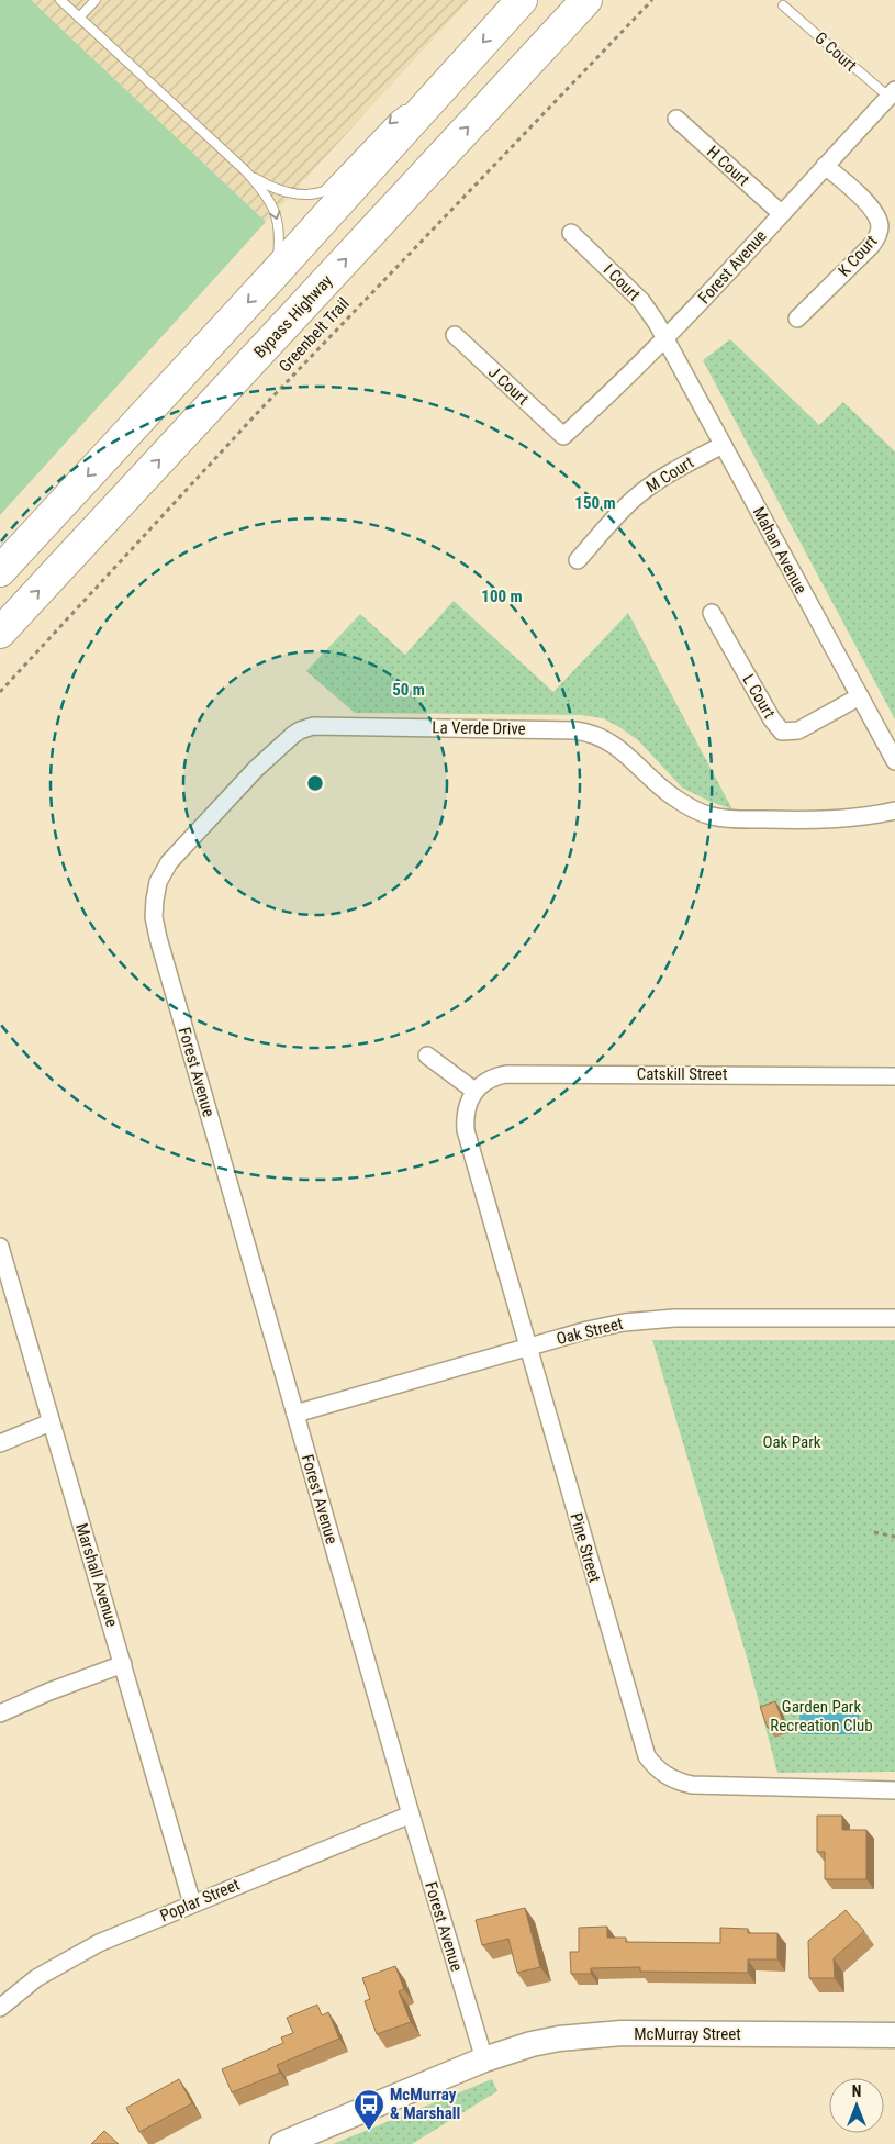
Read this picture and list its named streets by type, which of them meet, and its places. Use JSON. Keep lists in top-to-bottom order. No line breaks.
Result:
{"streets":{"highway":["Bypass Highway"],"street":["H Court","K Court","Forest Avenue","I Court","J Court","M Court","Mahan Avenue","L Court","La Verde Drive","Catskill Street","Oak Street","Pine Street","Marshall Avenue","Poplar Street","McMurray Street"],"lane":["G Court"],"path":["Greenbelt Trail"]},"crossings":[["G Court","Forest Avenue"],["H Court","Forest Avenue"],["K Court","Forest Avenue"],["Forest Avenue","I Court"],["Forest Avenue","J Court"],["Forest Avenue","Mahan Avenue"],["Forest Avenue","La Verde Drive"],["Forest Avenue","Oak Street"],["Forest Avenue","Poplar Street"],["Forest Avenue","McMurray Street"],["I Court","Mahan Avenue"],["M Court","Mahan Avenue"],["Mahan Avenue","L Court"],["Catskill Street","Pine Street"],["Oak Street","Pine Street"],["Marshall Avenue","Poplar Street"]],"parks":["Oak Park","Garden Park Recreation Club"],"places":{"bus stop":["McMurray & Marshall"]},"north":"top","rings":["150 m","100 m","50 m"]}
